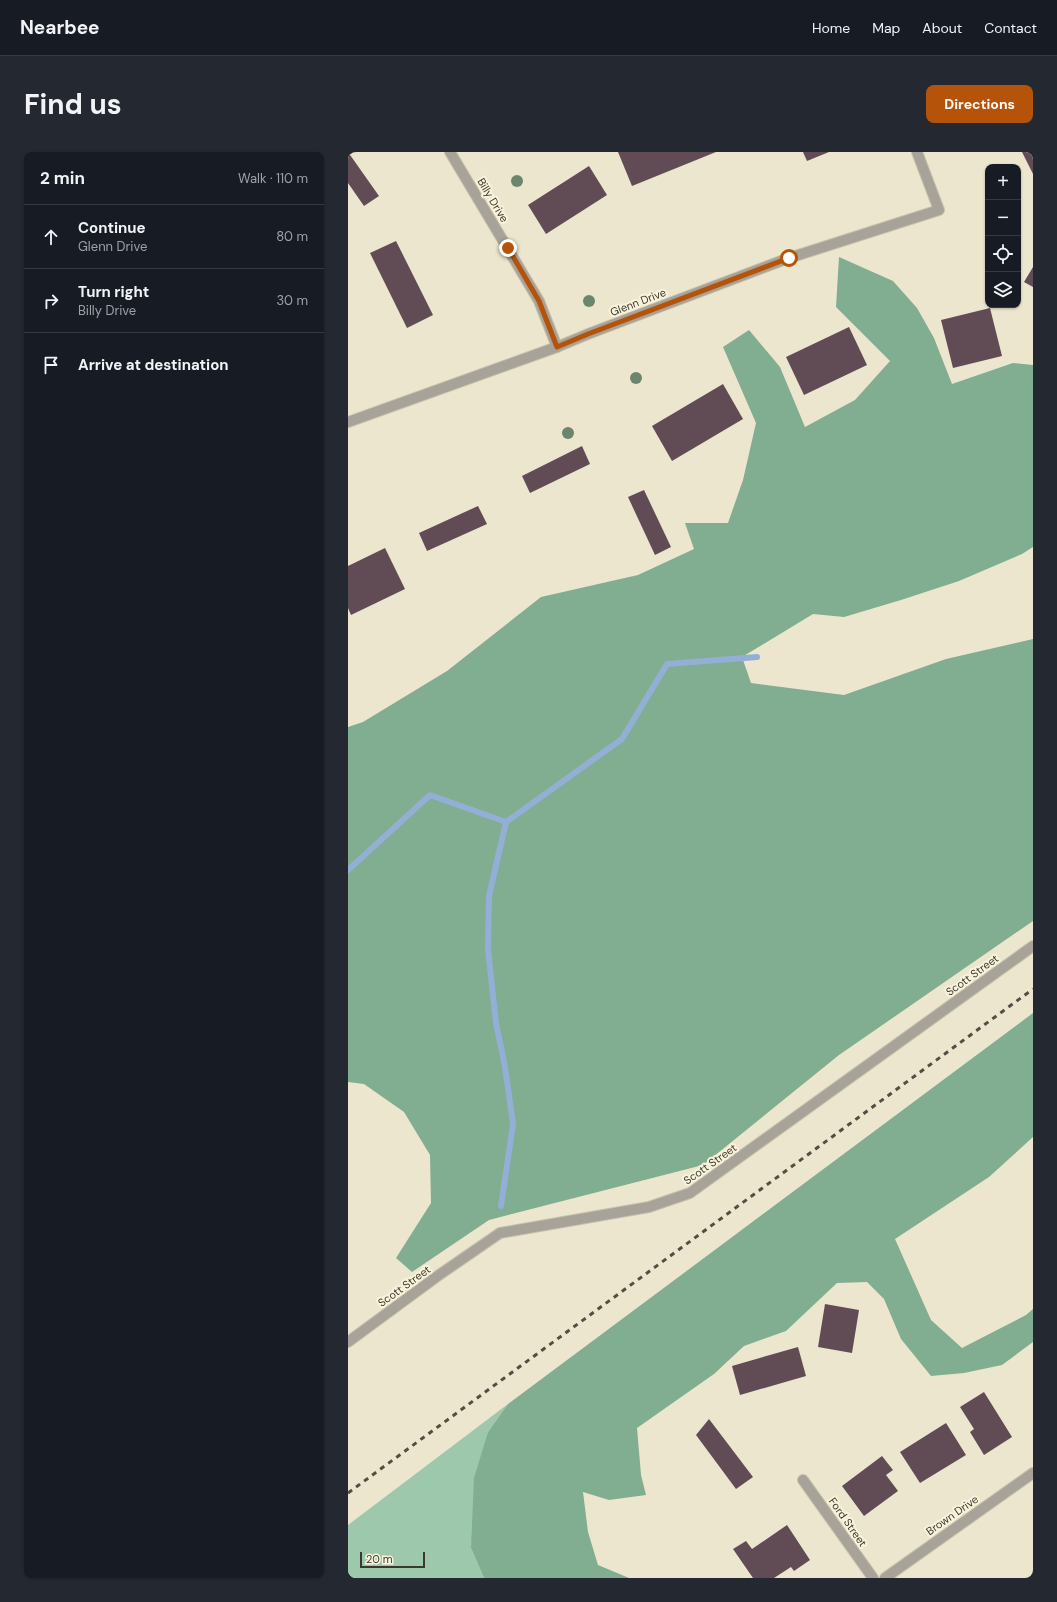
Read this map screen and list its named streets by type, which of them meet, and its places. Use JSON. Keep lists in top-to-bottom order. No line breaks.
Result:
{"streets":{"street":["Billy Drive","Glenn Drive","Scott Street","Brown Drive","Ford Street"]},"crossings":[["Billy Drive","Glenn Drive"]],"scale_bar":"20 m","page":{"header":"Nearbee","nav":["Home","Map","About","Contact"],"buttons":"Directions","title":"Find us","heading":["2 min","Walk · 110 m"],"map_buttons":["+","−"],"list":[["Continue","Glenn Drive","80 m"],["Turn right","Billy Drive","30 m"],"Arrive at destination"],"scale":"20 m"}}
